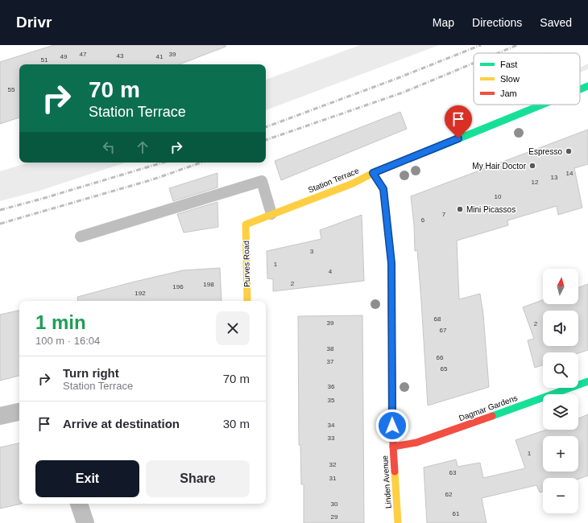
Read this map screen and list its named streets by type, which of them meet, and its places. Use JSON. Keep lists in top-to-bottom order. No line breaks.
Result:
{"streets":{"street":["Station Terrace","Purves Road","Dagmar Gardens","Linden Avenue"]},"crossings":[["Station Terrace","Purves Road"],["Station Terrace","Linden Avenue"],["Dagmar Gardens","Linden Avenue"]],"places":["Espresso","My Hair Doctor","Mini Picassos"],"house_numbers":["47","39","43","49","41","51","55","14","13","12","10","7","6","3","1","4","2","198","196","192","68","39","2","67","38","66","37","65","36","35","34","33","1","32","63","31","62","30","61","29"],"legend":["Fast","Slow","Jam"],"north":"top","page":{"header":"Drivr","nav":["Map","Directions","Saved"],"turn":["70 m","Station Terrace"],"map_buttons":["+","−"],"heading":["1 min","100 m · 16:04"],"list":[{"name":"Turn right","note":"Station Terrace","value":"70 m"},{"name":"Arrive at destination","value":"30 m"}],"buttons":["Exit","Share"]}}
